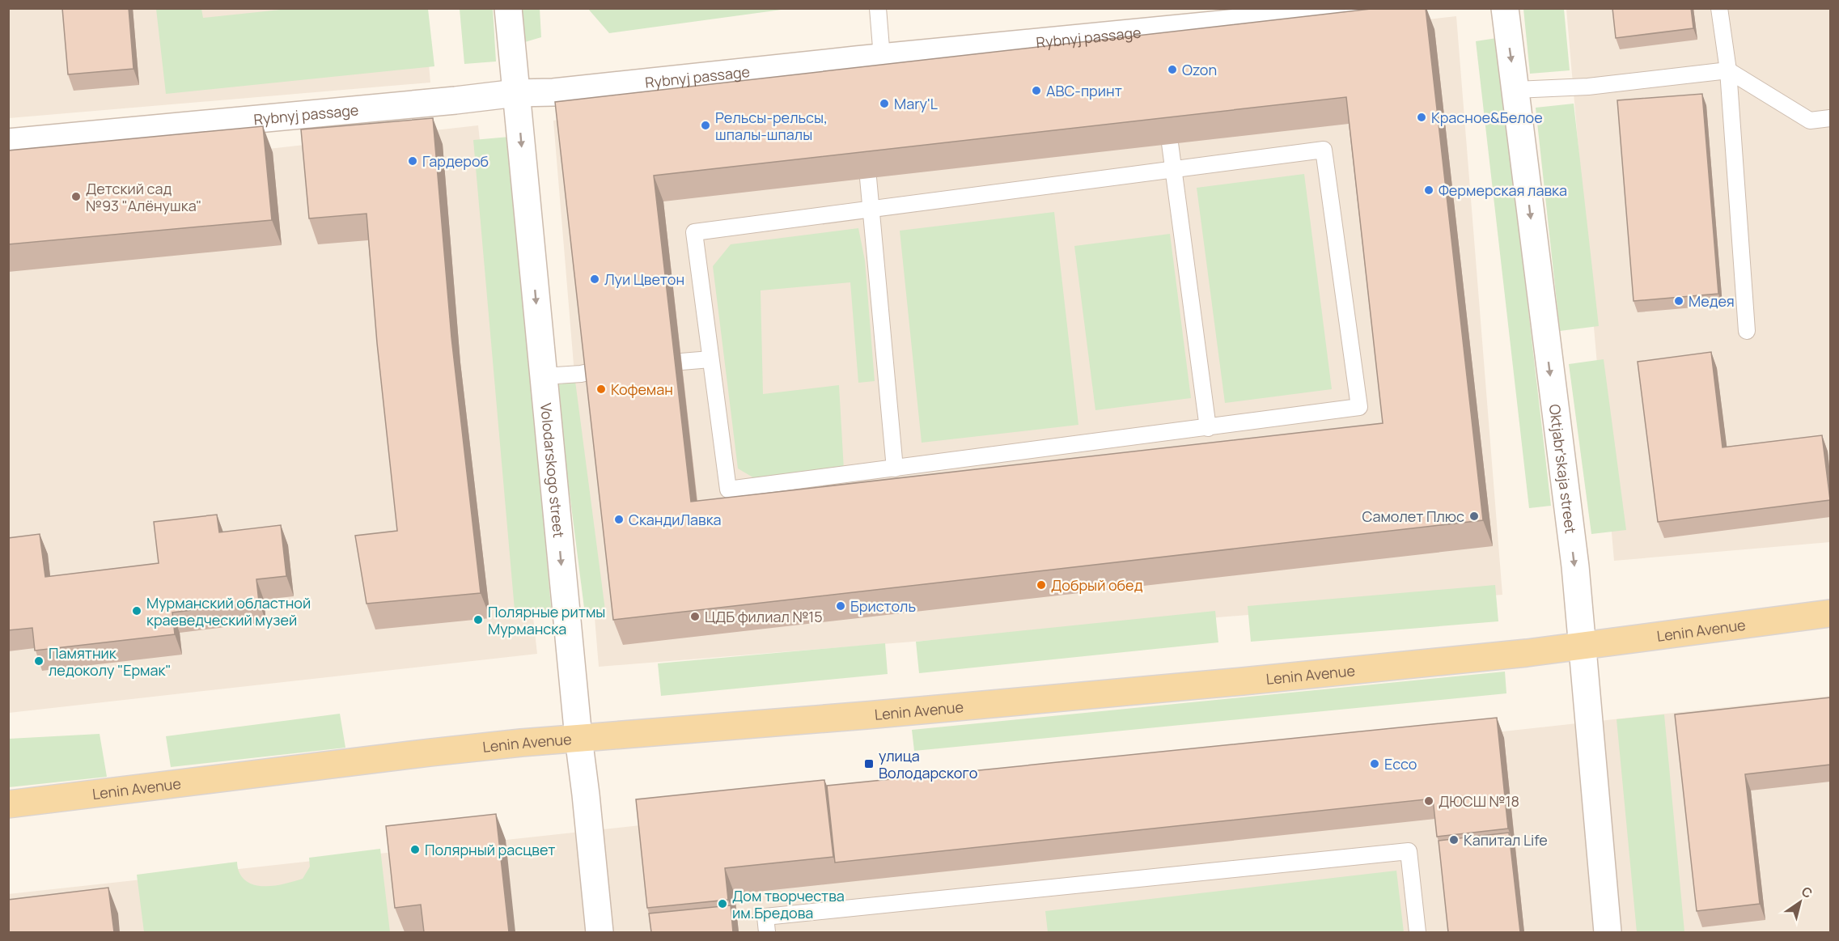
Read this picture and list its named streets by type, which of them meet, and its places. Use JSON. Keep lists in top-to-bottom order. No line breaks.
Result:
{"streets":{"main road":["Lenin Avenue"],"street":["Rybnyj passage","Oktjabr'skaja street","Volodarskogo street"]},"crossings":[["Rybnyj passage","Volodarskogo street"],["Oktjabr'skaja street","Lenin Avenue"],["Volodarskogo street","Lenin Avenue"]],"one_way":["Oktjabr'skaja street","Volodarskogo street"],"places":{"other":["Ozon","АВС-принт","Mary'L","Красное&Белое","Рельсы-рельсы, шпалы-шпалы","Гардероб","Фермерская лавка","Детский сад №93 \"Алёнушка\"","Луи Цветон","Медея","Кофеман","Самолет Плюс","СкандиЛавка","Добрый обед","Бристоль","Мурманский областной краеведческий музей","ЦДБ филиал №15","Полярные ритмы Мурманска","Памятник ледоколу \"Ермак\"","Ecco","ДЮСШ №18","Капитал Life","Полярный расцвет","Дом творчества им.Бредова"],"transit":["улица Володарского"]},"north":"top right"}
